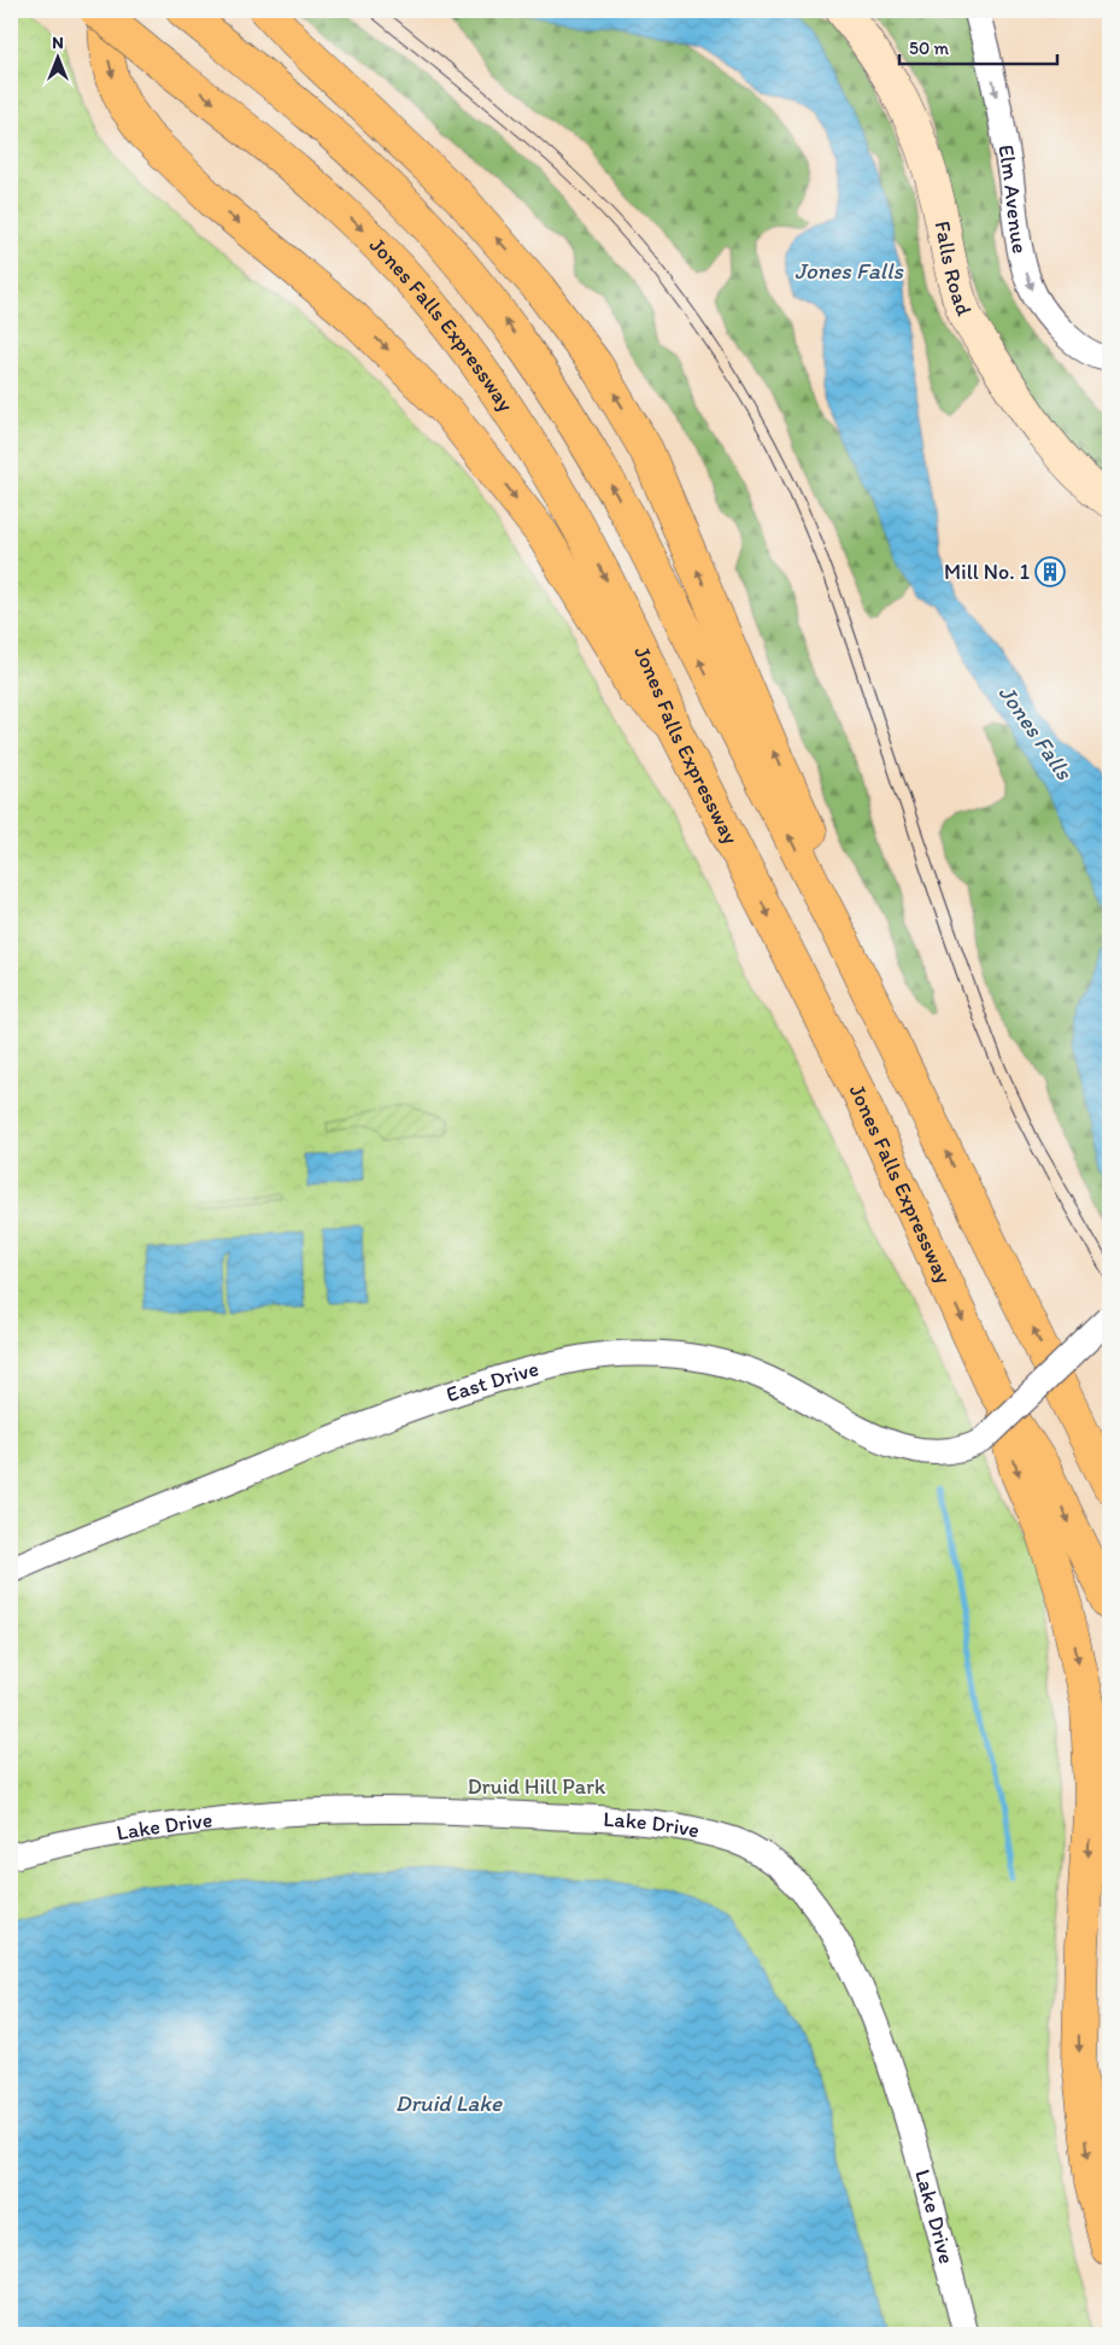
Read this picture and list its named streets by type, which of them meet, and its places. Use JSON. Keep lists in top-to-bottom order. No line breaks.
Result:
{"streets":{"highway":["Jones Falls Expressway"],"main road":["Falls Road"],"street":["Elm Avenue","East Drive","Lake Drive"]},"one_way":["Elm Avenue"],"water":["Jones Falls","Druid Lake"],"parks":["Druid Hill Park"],"places":{"building":["Mill No. 1"]},"scale_bar":"50 m","north":"top"}
